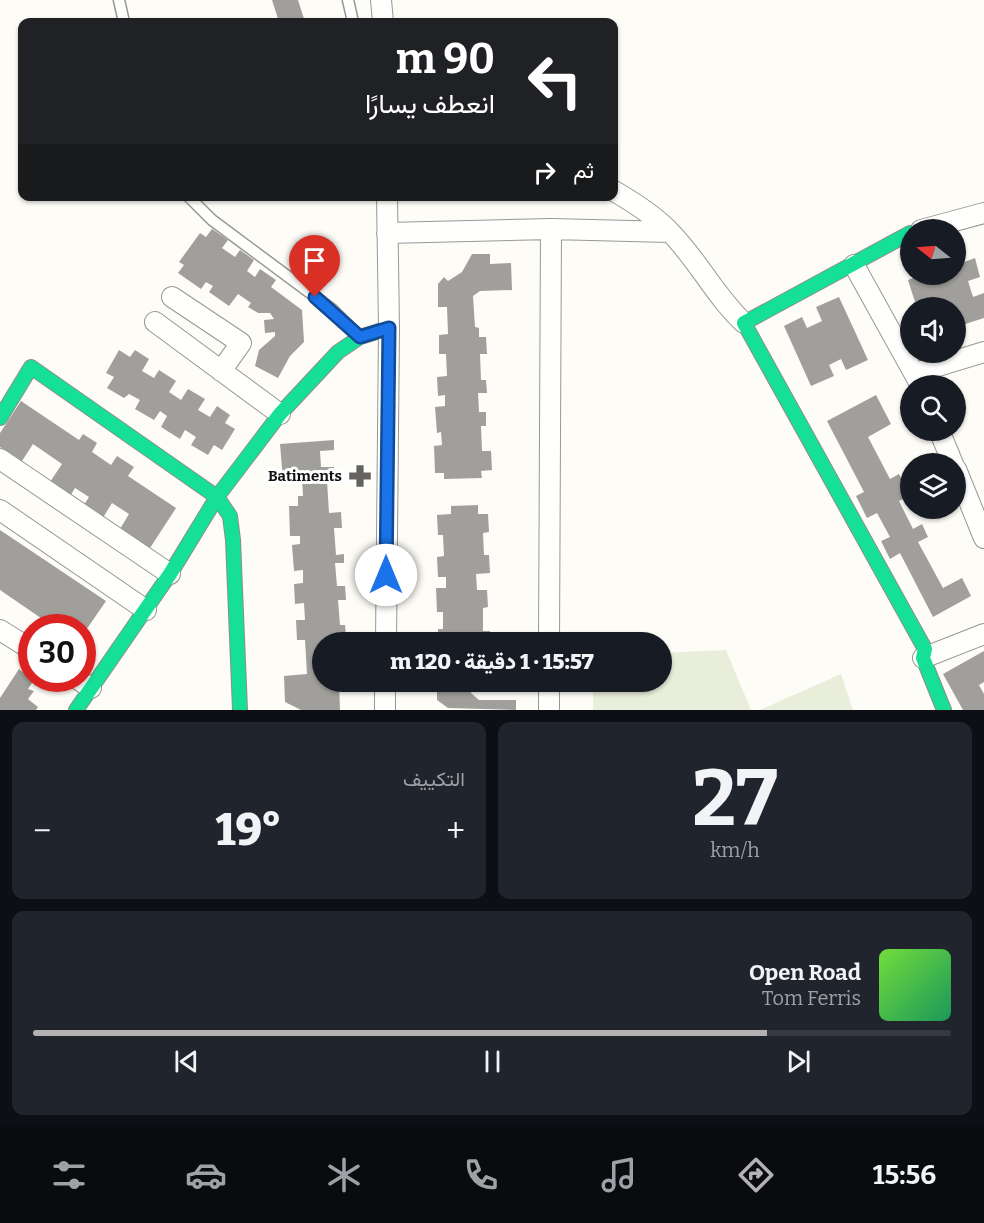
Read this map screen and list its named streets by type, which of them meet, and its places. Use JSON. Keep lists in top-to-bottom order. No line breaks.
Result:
{"places":{"pharmacy":["Batiments"]},"north":"left","page":{"turn":["90 m","انعطف يسارًا"],"then":"ثم","limit":"30","trip":"15:57 · 1 دقيقة · 120 m","tile":[["27","km/h"],"التكييف"],"heat":["−","19°","+"],"song":["Open Road","Tom Ferris"],"tabs":"15:56"}}
